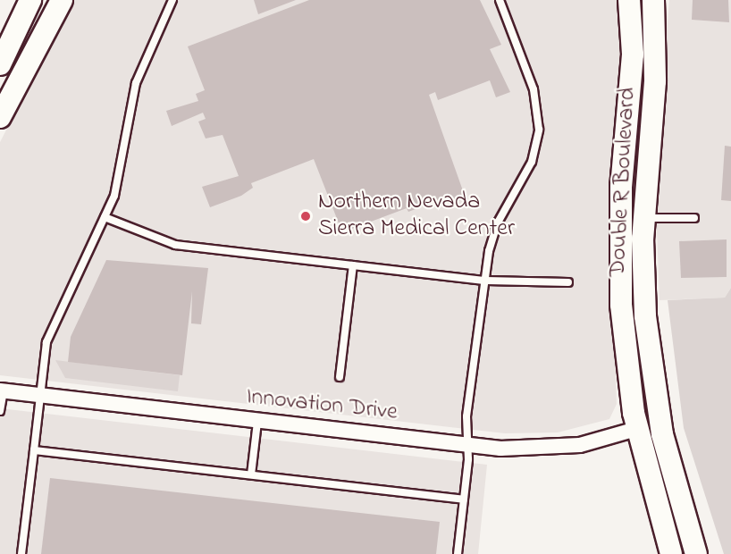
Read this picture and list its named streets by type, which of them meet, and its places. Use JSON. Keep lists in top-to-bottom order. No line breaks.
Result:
{"streets":{"main road":["Double R Boulevard"],"street":["Innovation Drive"]},"crossings":[["Double R Boulevard","Innovation Drive"]],"places":["Northern Nevada Sierra Medical Center"]}
